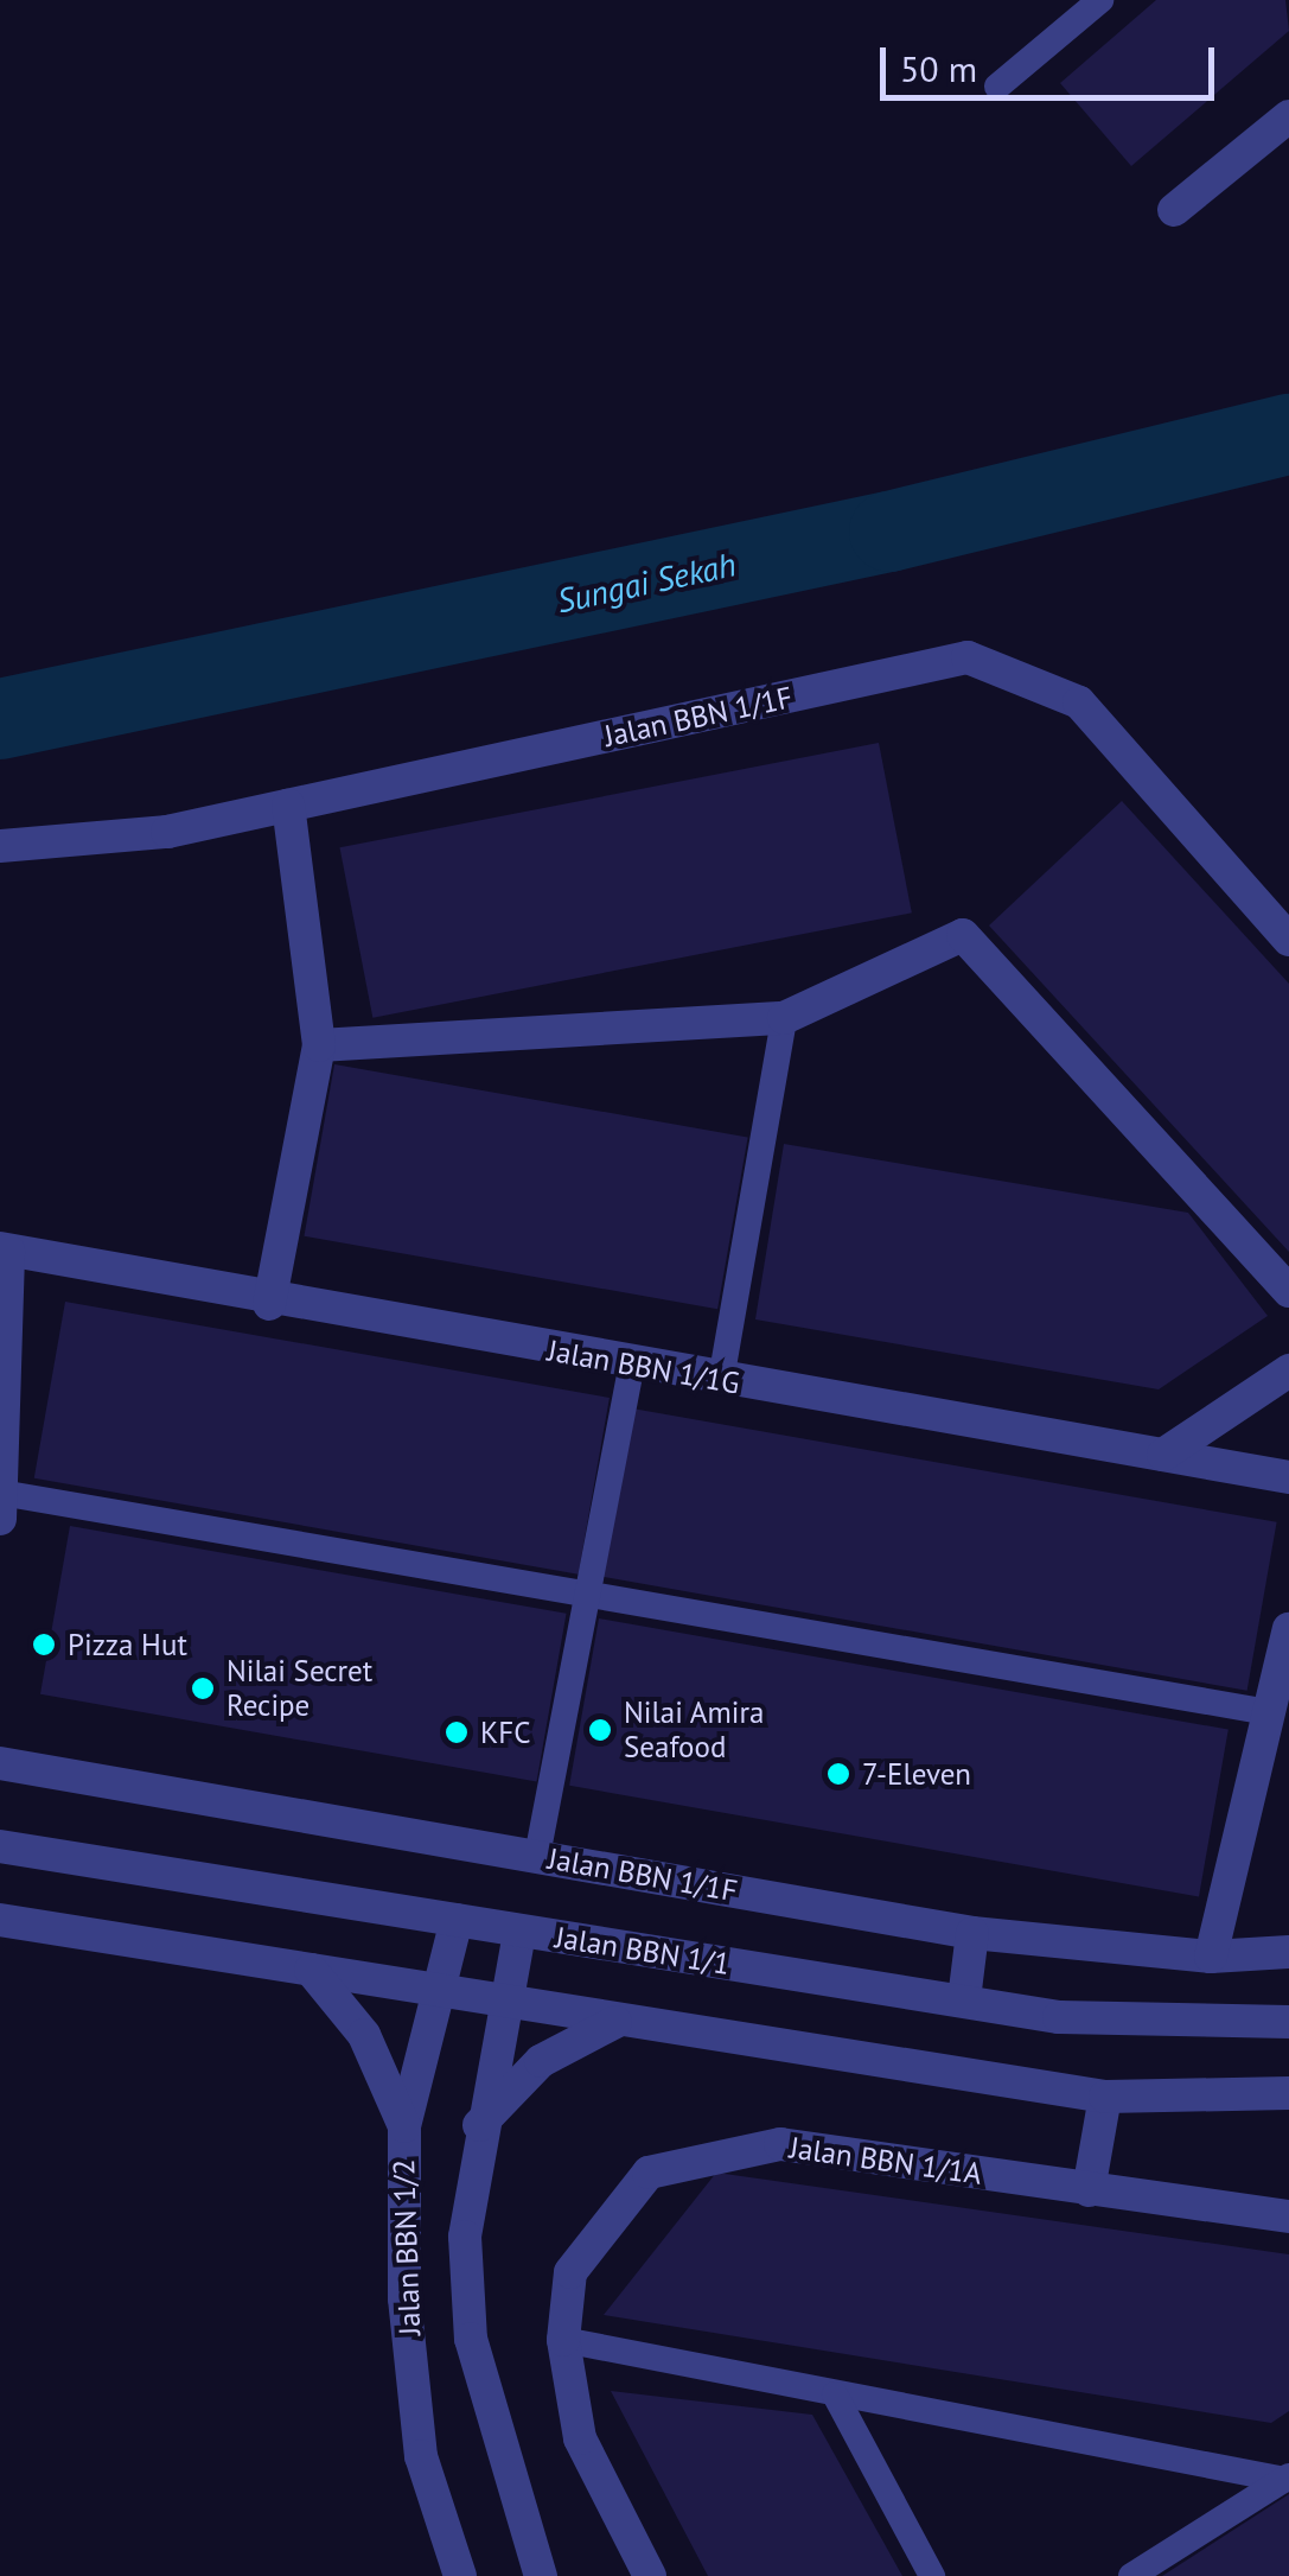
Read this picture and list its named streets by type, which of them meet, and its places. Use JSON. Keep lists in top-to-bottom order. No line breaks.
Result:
{"streets":{"street":["Jalan BBN 1/1F","Jalan BBN 1/1G","Jalan BBN 1/1","Jalan BBN 1/1A","Jalan BBN 1/2"]},"crossings":[["Jalan BBN 1/1","Jalan BBN 1/2"]],"water":["Sungai Sekah"],"places":["Pizza Hut","Nilai Secret Recipe","Nilai Amira Seafood","KFC","7-Eleven"],"scale_bar":"50 m"}
